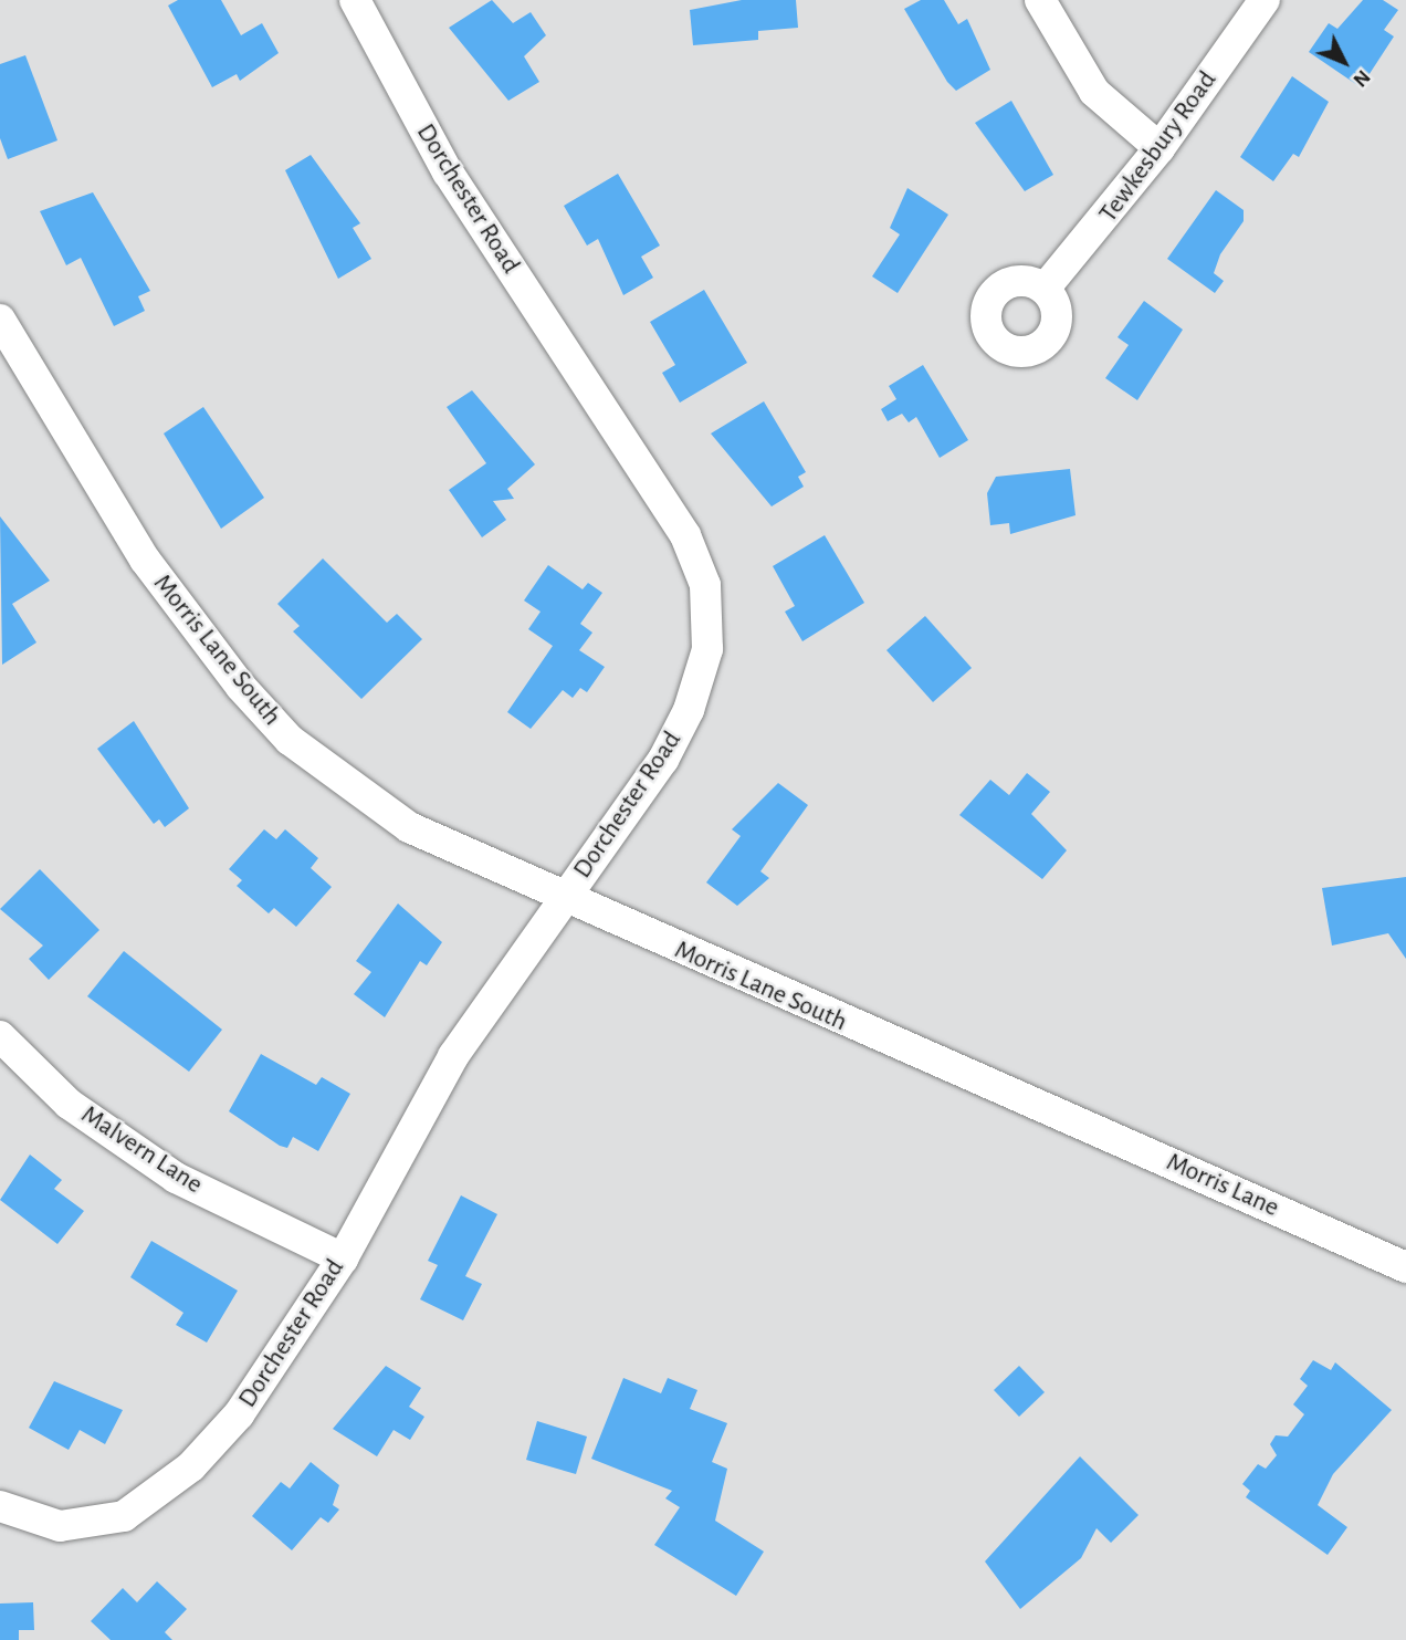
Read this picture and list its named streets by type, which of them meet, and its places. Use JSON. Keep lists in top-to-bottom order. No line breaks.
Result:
{"streets":{"street":["Tewkesbury Road","Dorchester Road","Morris Lane South","Malvern Lane","Morris Lane"]},"crossings":[["Dorchester Road","Morris Lane South"],["Dorchester Road","Malvern Lane"],["Morris Lane South","Morris Lane"]],"north":"bottom right"}
